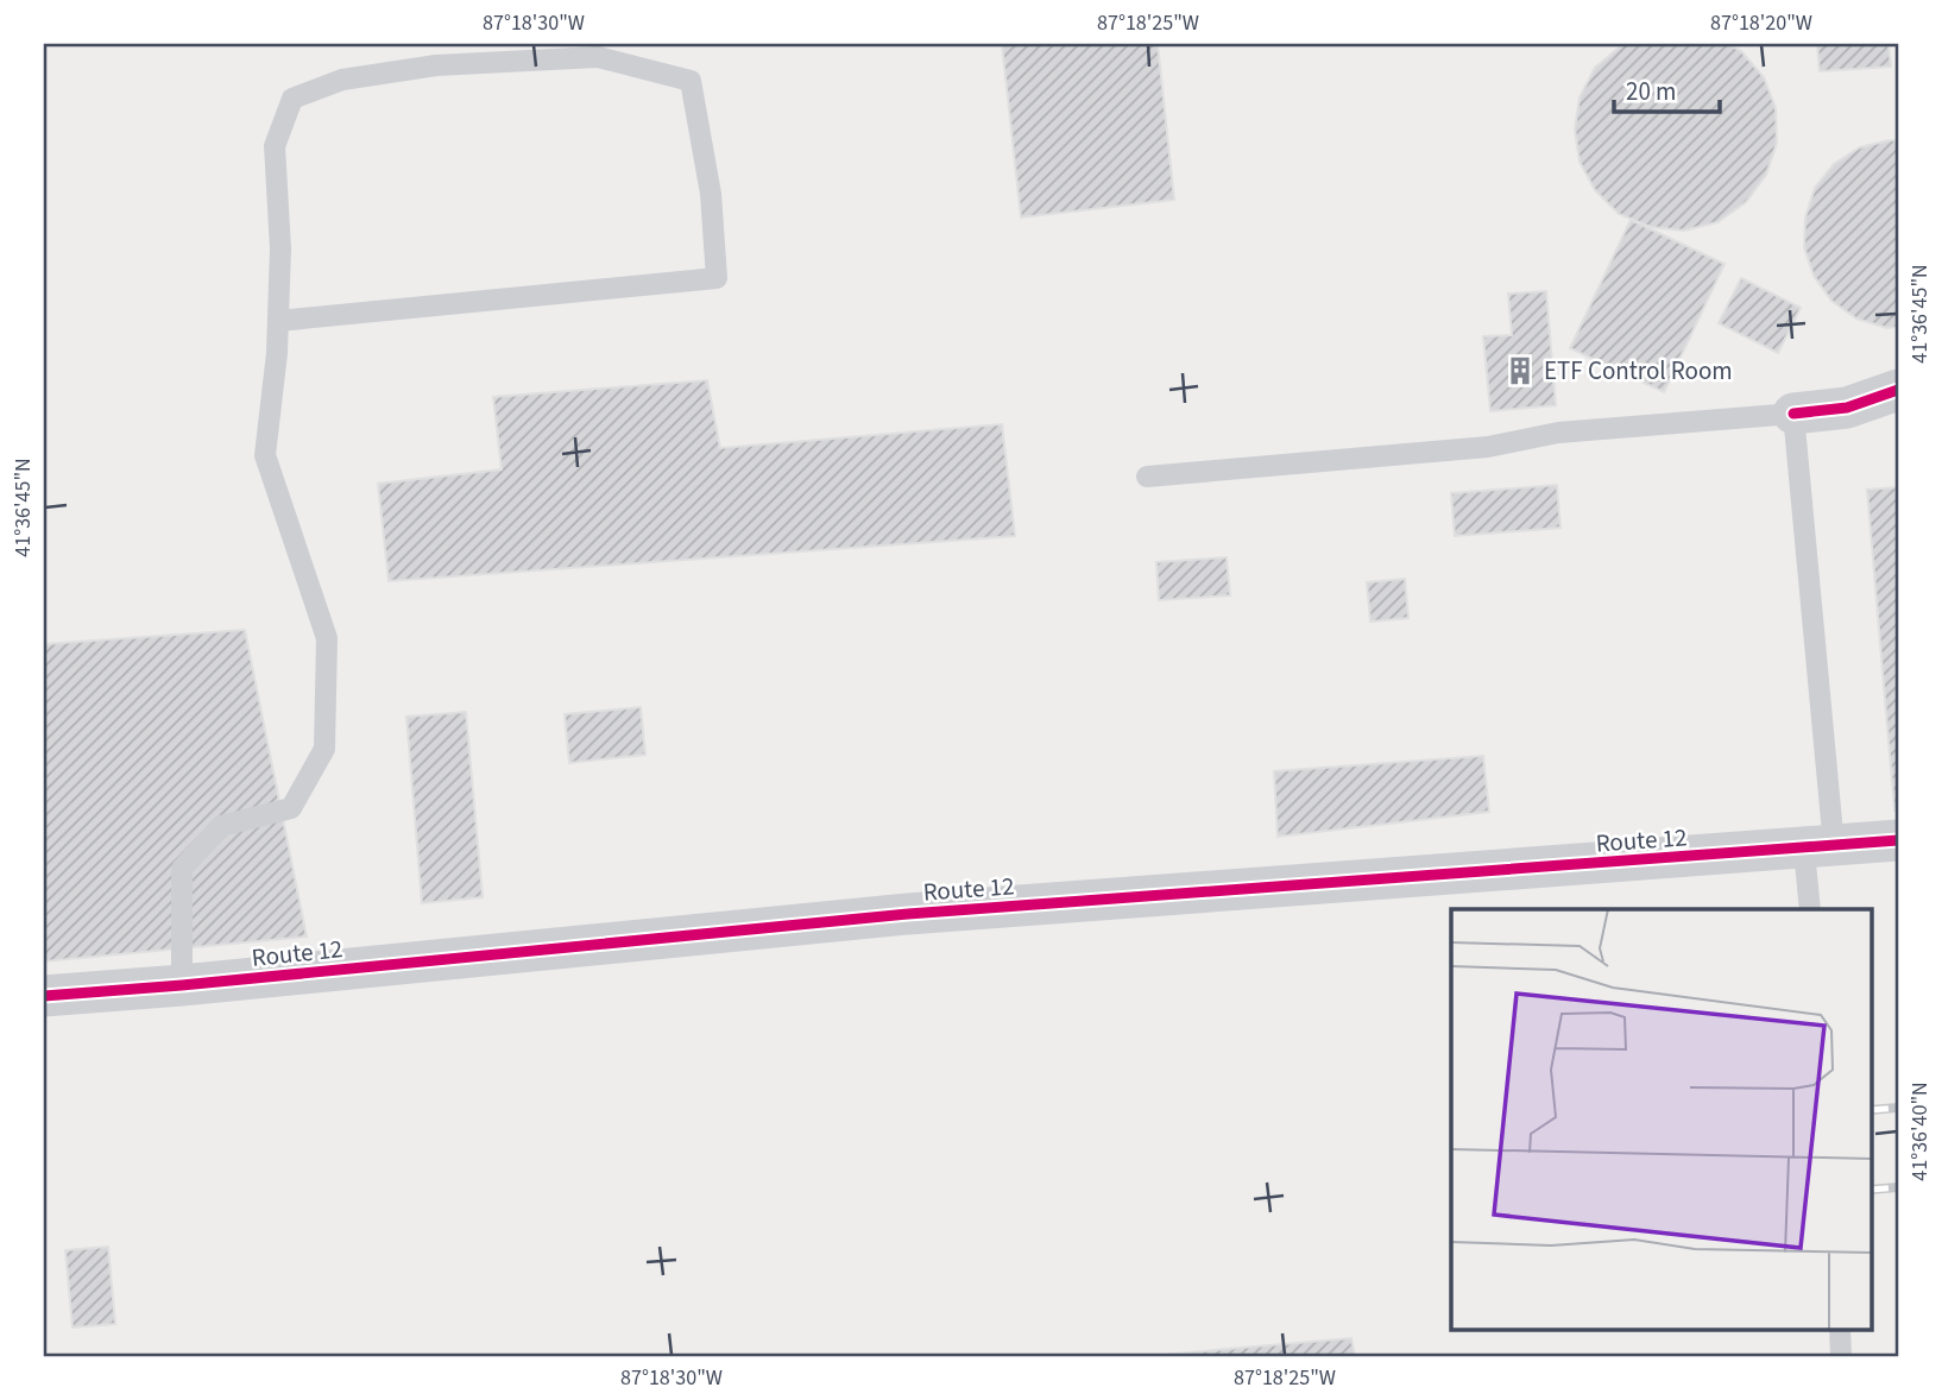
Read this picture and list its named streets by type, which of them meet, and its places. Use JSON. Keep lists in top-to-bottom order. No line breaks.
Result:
{"streets":{"street":["Route 12"]},"places":{"building":["ETF Control Room"]},"scale_bar":"20 m","coordinates":["87°18'30\"W","87°18'25\"W","87°18'20\"W","41°36'45\"N","41°36'40\"N"]}
